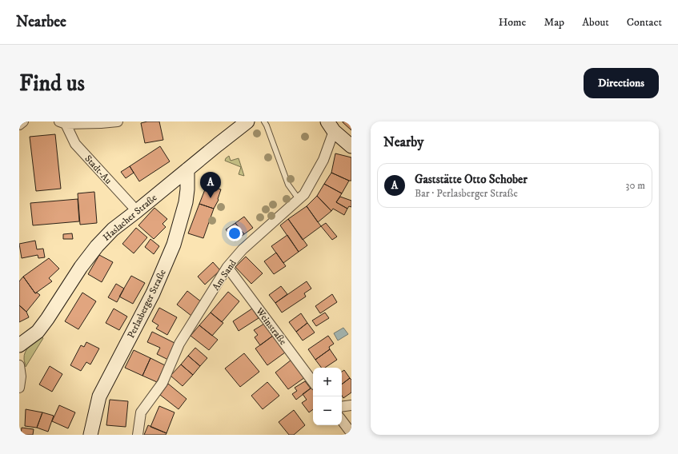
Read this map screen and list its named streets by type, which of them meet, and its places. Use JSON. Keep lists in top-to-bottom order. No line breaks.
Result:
{"streets":{"street":["Stadt-Au","Haslacher Straße","Am Sand","Perlasberger Straße","Weinstraße"]},"crossings":[["Stadt-Au","Haslacher Straße"],["Haslacher Straße","Perlasberger Straße"],["Am Sand","Weinstraße"]],"page":{"header":"Nearbee","nav":["Home","Map","About","Contact"],"buttons":"Directions","title":"Find us","heading":"Nearby","list":[{"mark":"A","name":"Gaststätte Otto Schober","note":"Bar · Perlasberger Straße","value":"30 m"}],"pins":"A","map_buttons":["+","−"]}}
